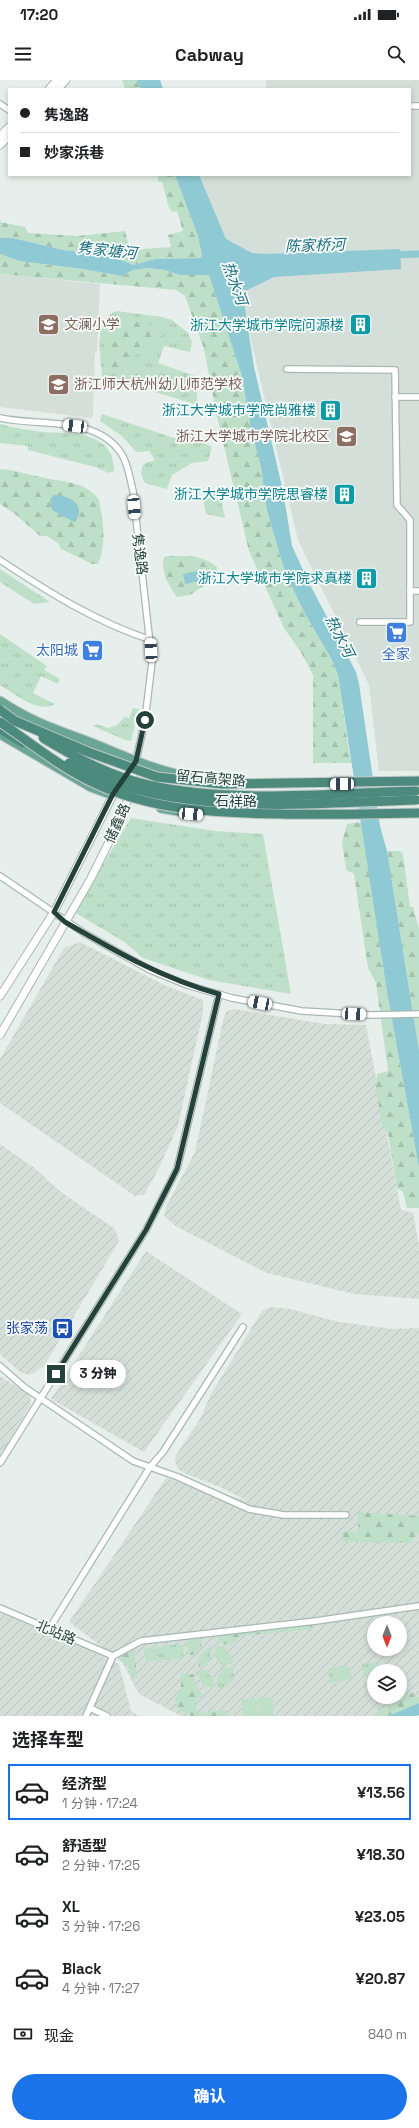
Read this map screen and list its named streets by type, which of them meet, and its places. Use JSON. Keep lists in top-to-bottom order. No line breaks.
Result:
{"streets":{"highway":["留石高架路"],"main road":["石祥路"],"street":["隽逸路","储鑫路","北站路"]},"crossings":[["隽逸路","石祥路"],["隽逸路","储鑫路"],["留石高架路","石祥路"],["石祥路","储鑫路"]],"water":["陈家桥河","隽家塘河","热水河"],"places":{"school or university":["文澜小学","浙江师大杭州幼儿师范学校","浙江大学城市学院北校区"],"building":["浙江大学城市学院问源楼","浙江大学城市学院尚雅楼","浙江大学城市学院思睿楼","浙江大学城市学院求真楼"],"supermarket":["全家","太阳城"],"bus stop":["张家荡"]},"north":"bottom","page":{"status":"17:20","header":"Cabway","banner":["隽逸路","妙家浜巷"],"bubble":"3 分钟","heading":"选择车型","list":[{"name":"经济型","note":"1 分钟 · 17:24","value":"¥13.56"},{"name":"舒适型","note":"2 分钟 · 17:25","value":"¥18.30"},{"name":"XL","note":"3 分钟 · 17:26","value":"¥23.05"},{"name":"Black","note":"4 分钟 · 17:27","value":"¥20.87"}],"pay":["现金","840 m"],"buttons":"确认"}}
